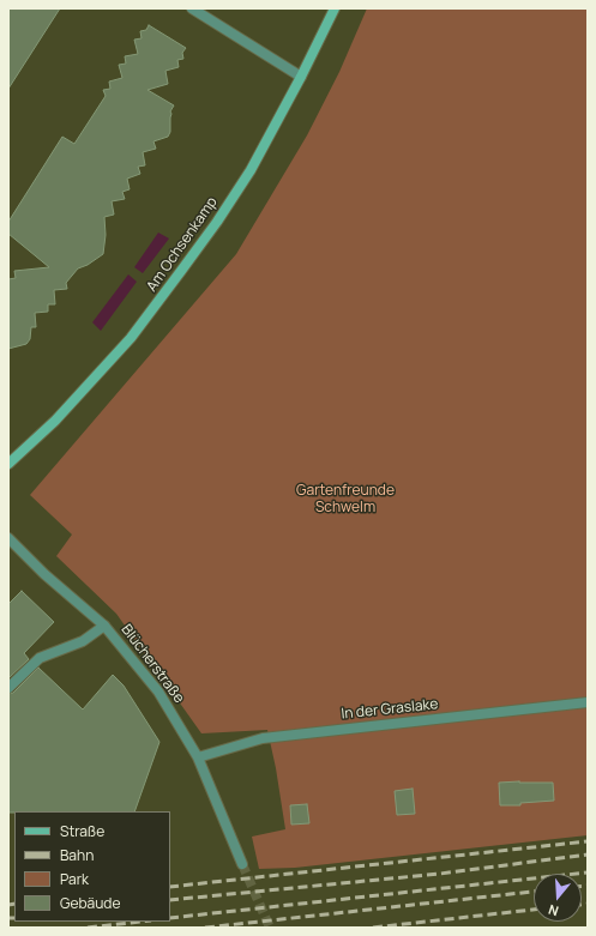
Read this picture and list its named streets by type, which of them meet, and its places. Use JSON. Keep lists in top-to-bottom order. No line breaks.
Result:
{"streets":{"main road":["Am Ochsenkamp"],"street":["Blücherstraße","In der Graslake"]},"crossings":[["Blücherstraße","In der Graslake"]],"parks":["Gartenfreunde Schwelm"],"legend":["Straße","Bahn","Park","Gebäude"],"north":"bottom"}
